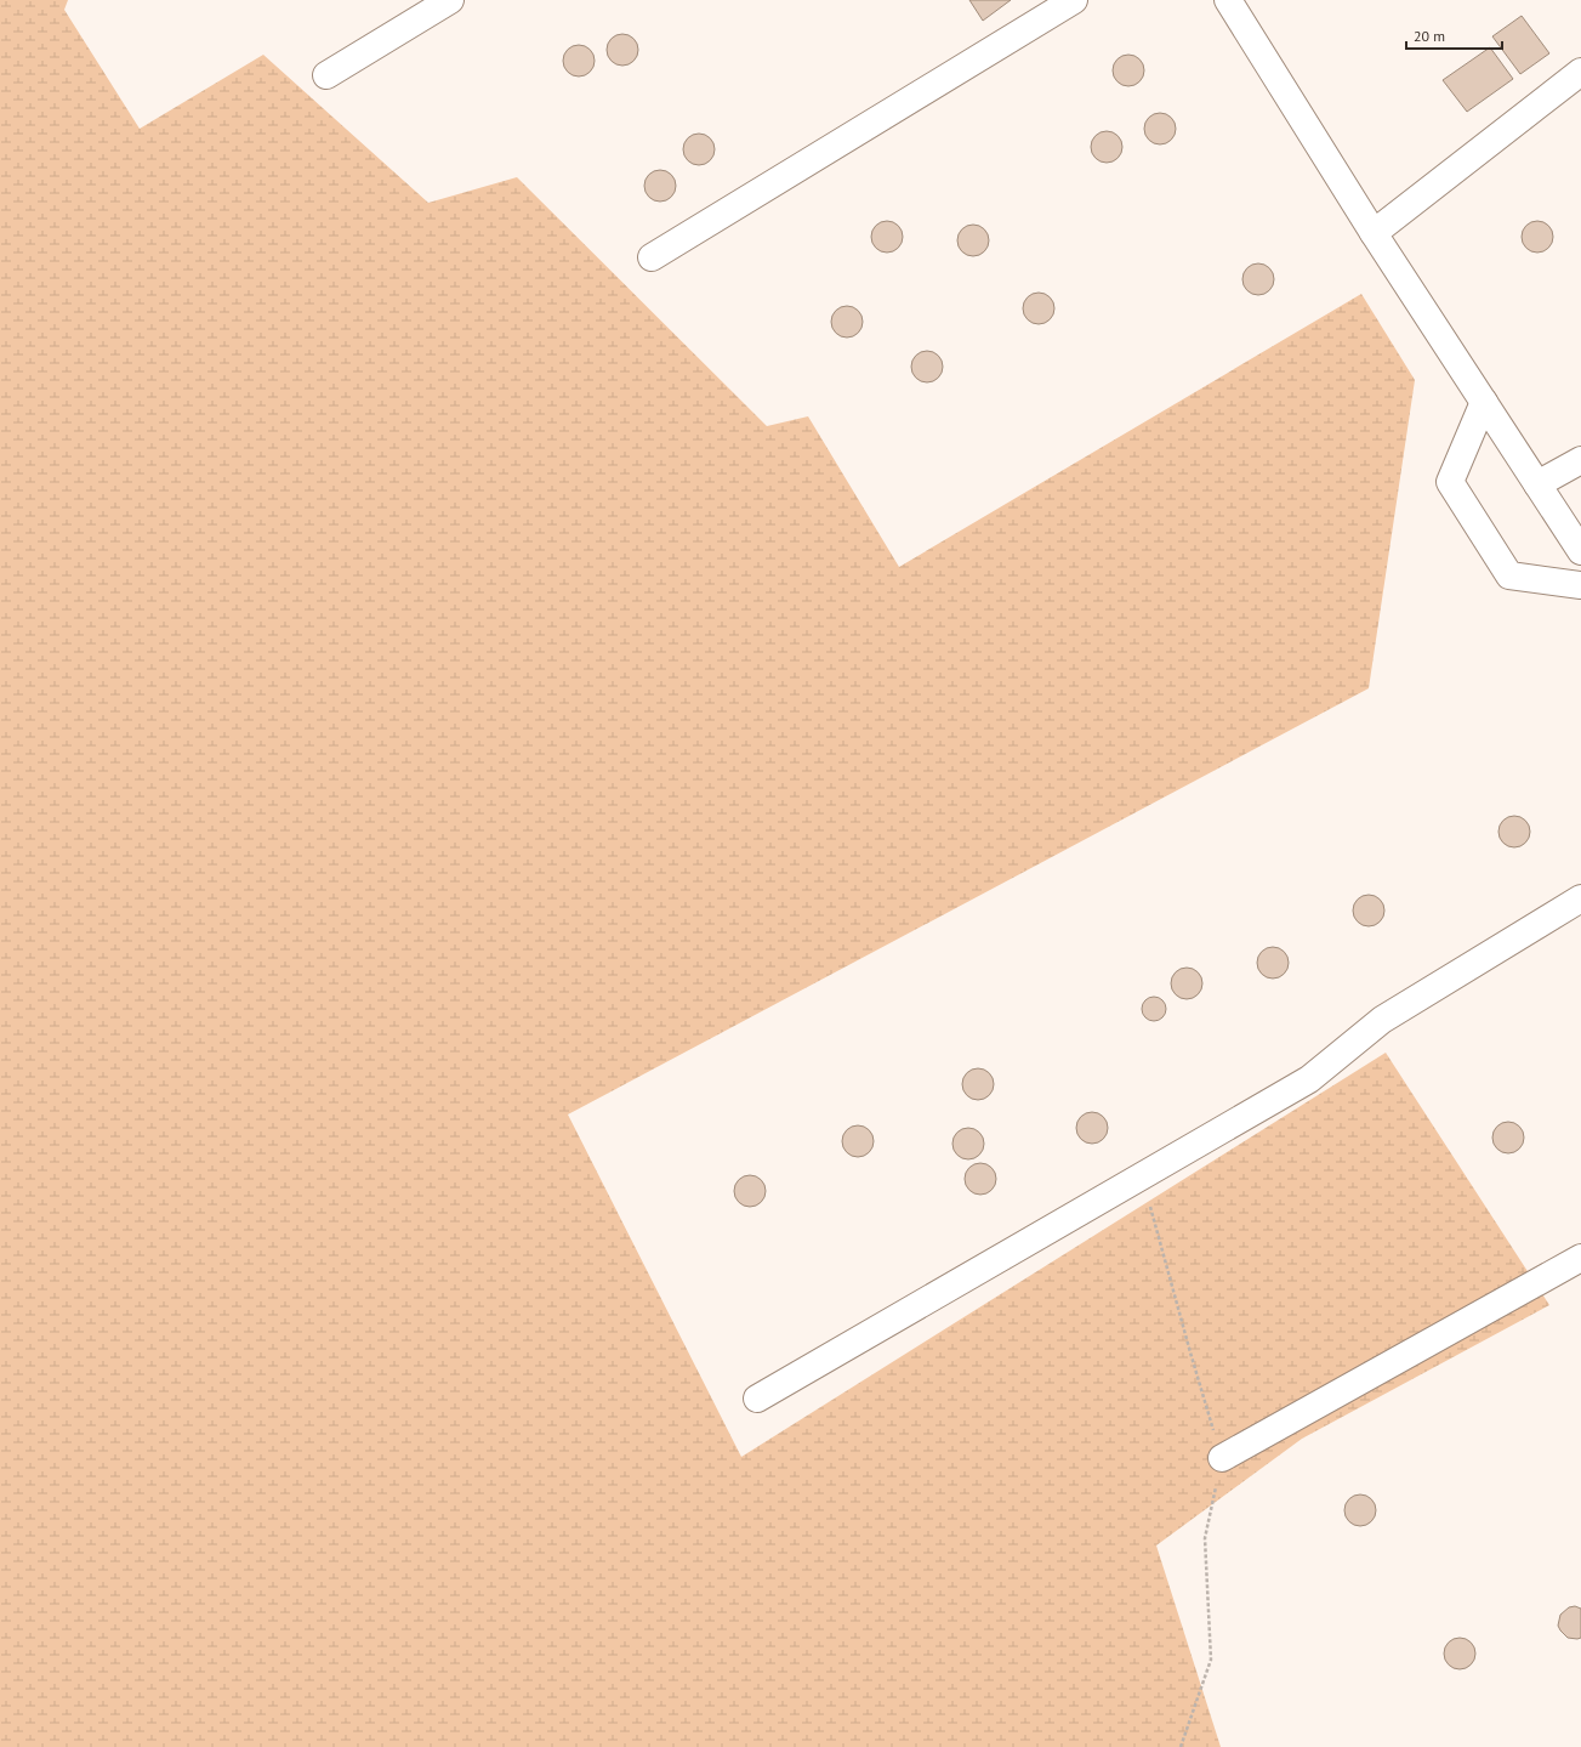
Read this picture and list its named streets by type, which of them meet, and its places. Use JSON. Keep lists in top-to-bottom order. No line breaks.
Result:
{"scale_bar":"20 m"}
